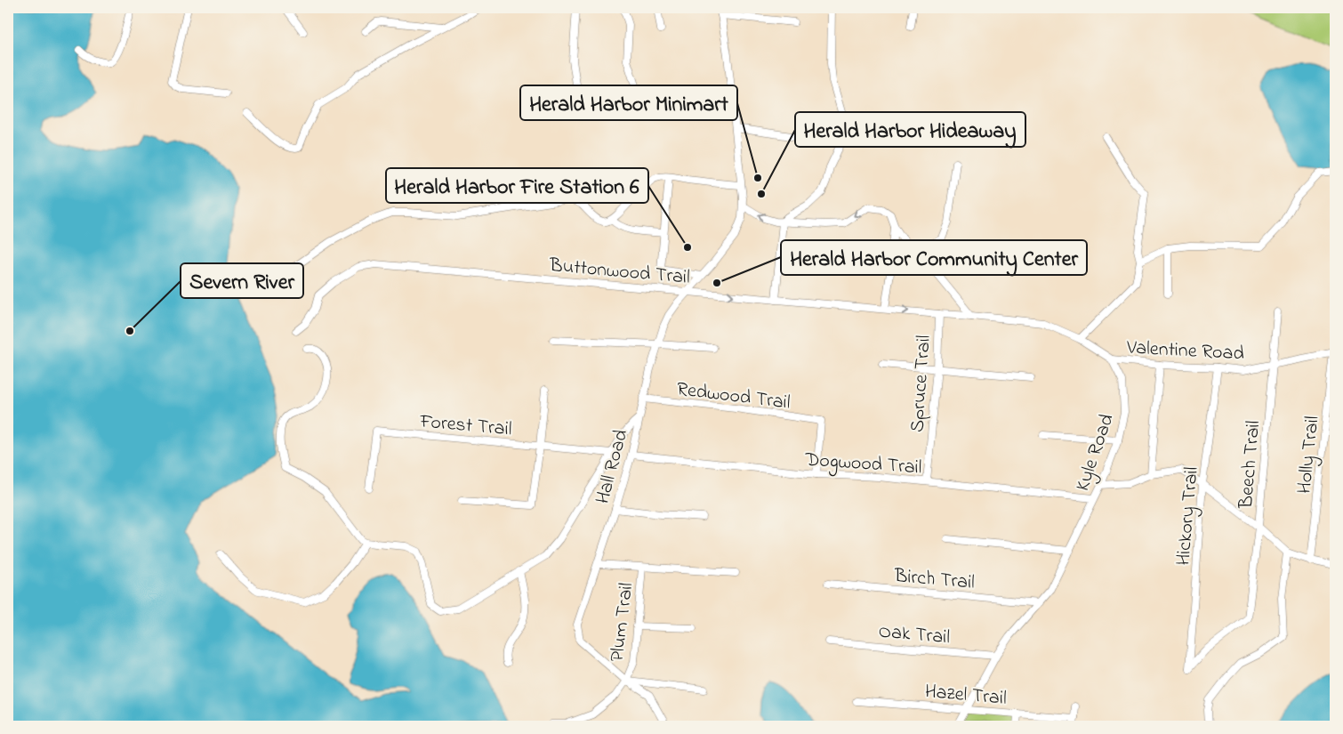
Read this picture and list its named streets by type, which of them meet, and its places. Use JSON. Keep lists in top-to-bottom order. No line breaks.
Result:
{"streets":{"street":["Buttonwood Trail","Valentine Road","Spruce Trail","Redwood Trail","Forest Trail","Kyle Road","Holly Trail","Dogwood Trail","Beech Trail","Hall Road","Hickory Trail","Birch Trail","Plum Trail","Oak Trail","Hazel Trail"]},"crossings":[["Buttonwood Trail","Spruce Trail"],["Buttonwood Trail","Hall Road"],["Valentine Road","Kyle Road"],["Valentine Road","Holly Trail"],["Valentine Road","Beech Trail"],["Valentine Road","Hickory Trail"],["Spruce Trail","Dogwood Trail"],["Redwood Trail","Dogwood Trail"],["Redwood Trail","Hall Road"],["Kyle Road","Dogwood Trail"],["Kyle Road","Birch Trail"],["Kyle Road","Oak Trail"],["Kyle Road","Hazel Trail"],["Dogwood Trail","Hall Road"],["Beech Trail","Hickory Trail"],["Hall Road","Plum Trail"]],"places":["Herald Harbor Minimart","Herald Harbor Hideaway","Herald Harbor Fire Station 6","Herald Harbor Community Center","Severn River"]}
